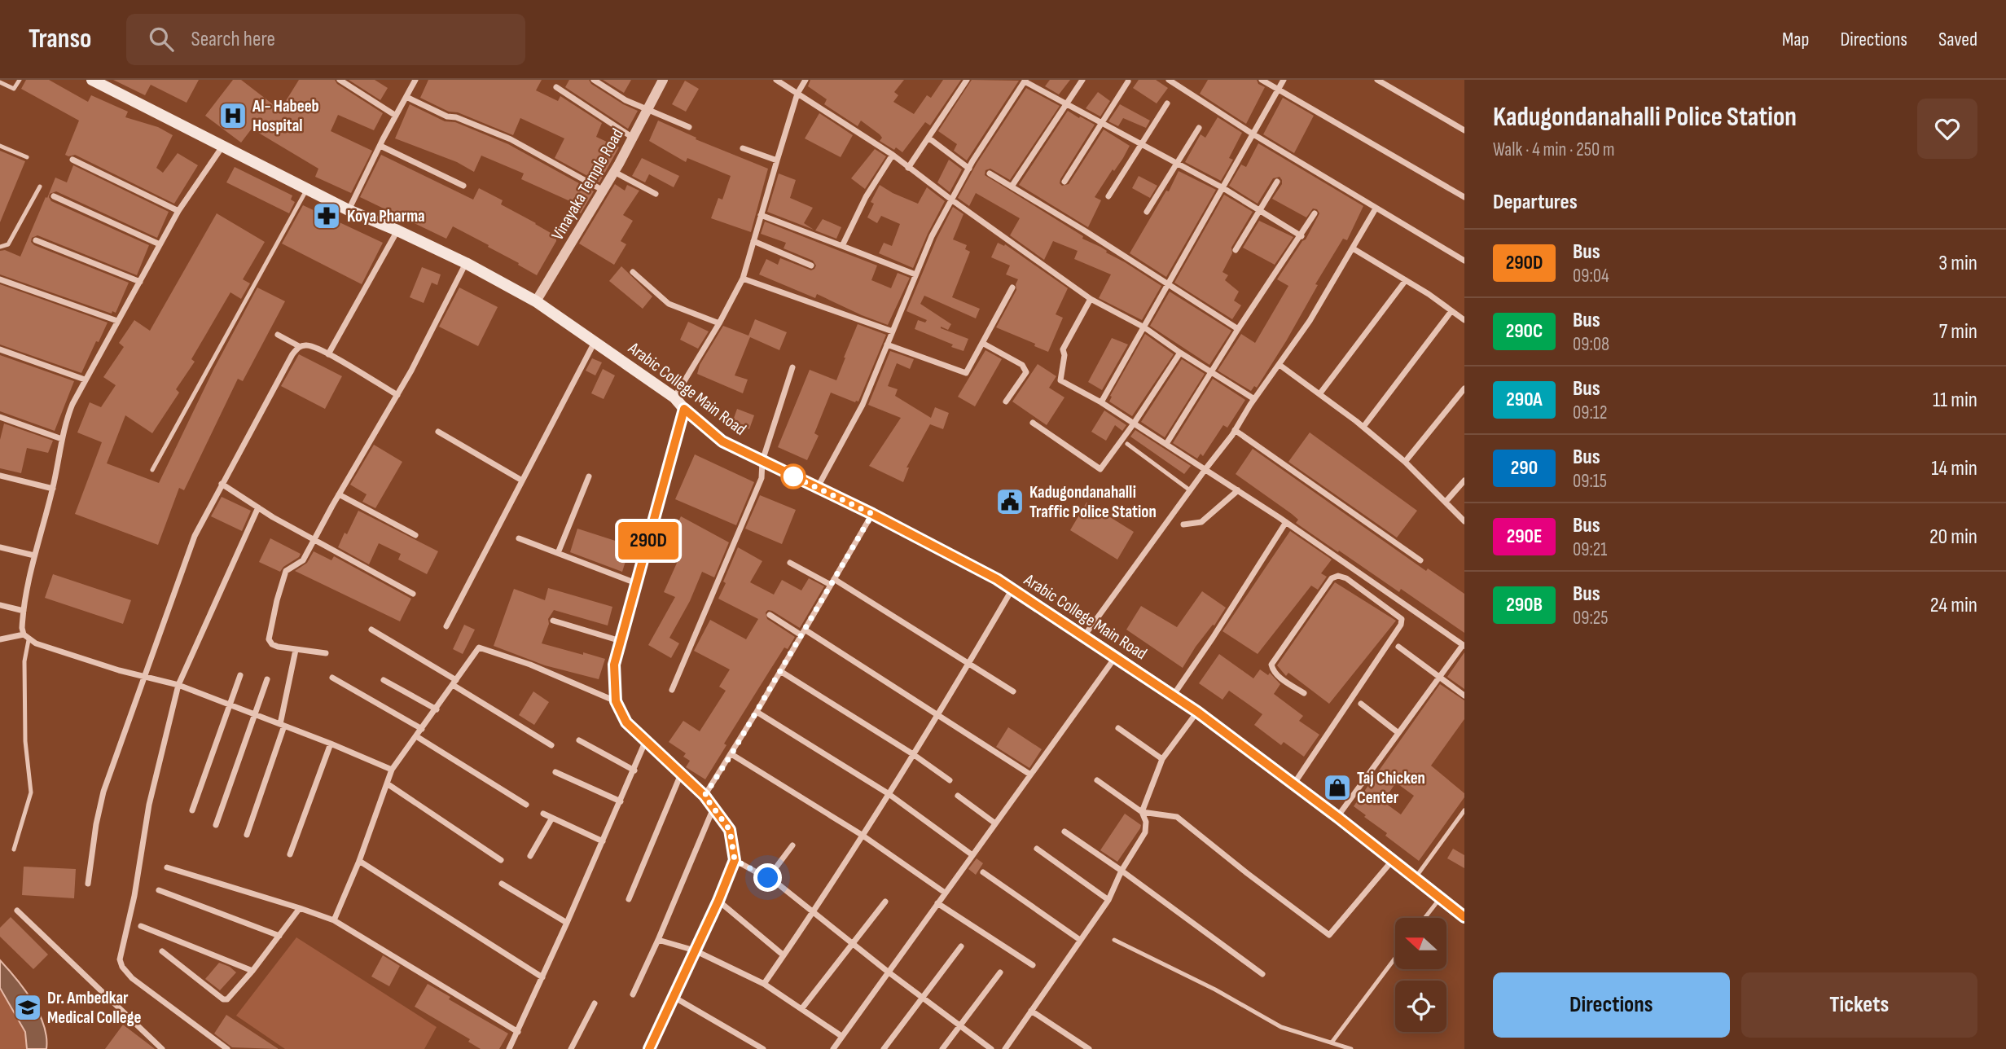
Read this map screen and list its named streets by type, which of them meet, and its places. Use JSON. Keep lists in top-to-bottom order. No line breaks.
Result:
{"streets":{"main road":["Arabic College Main Road"],"street":["Vinayaka Temple Road"]},"crossings":[["Vinayaka Temple Road","Arabic College Main Road"]],"places":{"hospital":["Al- Habeeb Hospital"],"pharmacy":["Koya Pharma"],"public building":["Kadugondanahalli Traffic Police Station"],"shop":["Taj Chicken Center"],"school or university":["Dr. Ambedkar Medical College"]},"lines":["bus line 290D"],"north":"left","page":{"header":"Transo","search":"Search here","nav":["Map","Directions","Saved"],"on_map":"290D","heading":[["Kadugondanahalli Police Station","Walk · 4 min · 250 m"],"Departures"],"list":[{"mark":"290D","name":"Bus","note":"09:04","value":"3 min"},{"mark":"290C","name":"Bus","note":"09:08","value":"7 min"},{"mark":"290A","name":"Bus","note":"09:12","value":"11 min"},{"mark":"290","name":"Bus","note":"09:15","value":"14 min"},{"mark":"290E","name":"Bus","note":"09:21","value":"20 min"},{"mark":"290B","name":"Bus","note":"09:25","value":"24 min"}],"buttons":["Directions","Tickets"]}}
